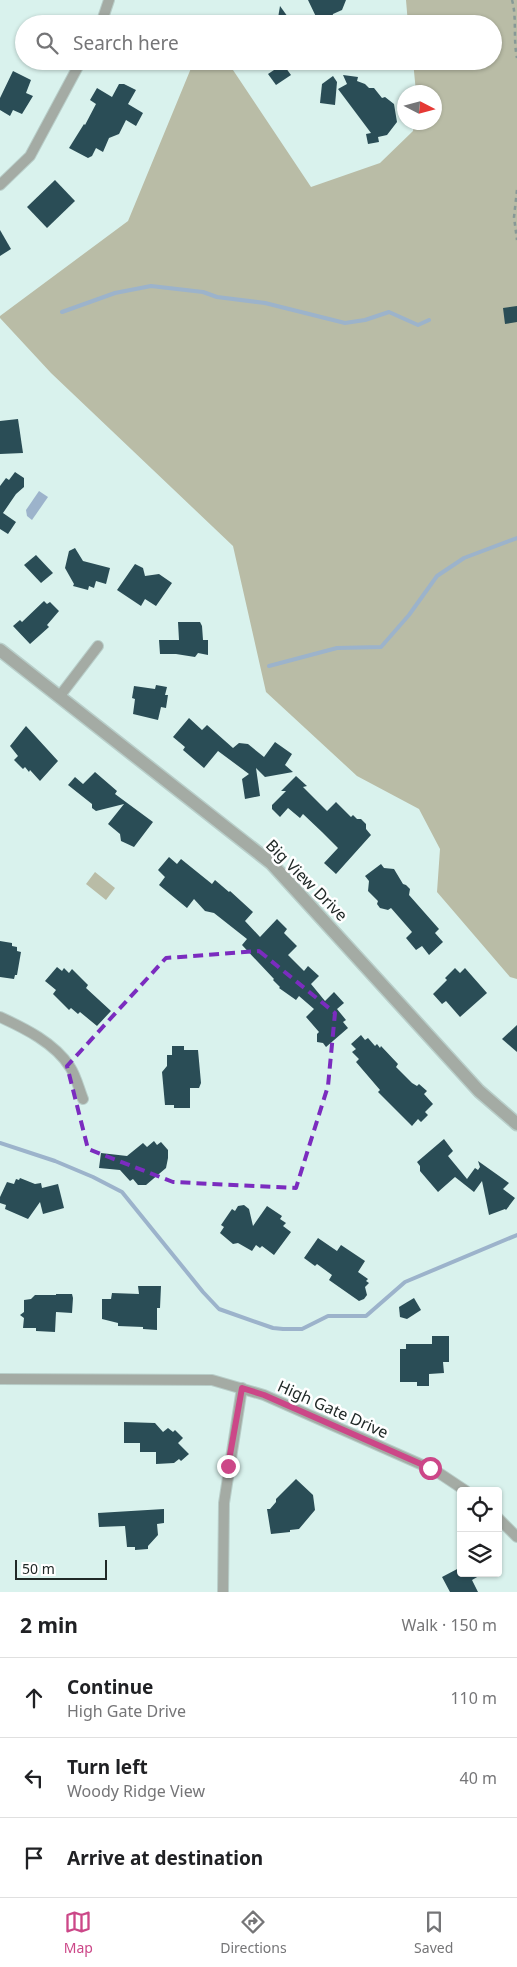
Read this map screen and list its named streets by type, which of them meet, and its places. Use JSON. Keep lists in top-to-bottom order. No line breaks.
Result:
{"streets":{"street":["Big View Drive","High Gate Drive"]},"scale_bar":"50 m","north":"right","page":{"search":"Search here","scale":"50 m","heading":["2 min","Walk · 150 m"],"list":[["Continue","High Gate Drive","110 m"],["Turn left","Woody Ridge View","40 m"],"Arrive at destination"],"nav":["Map","Directions","Saved"]}}
